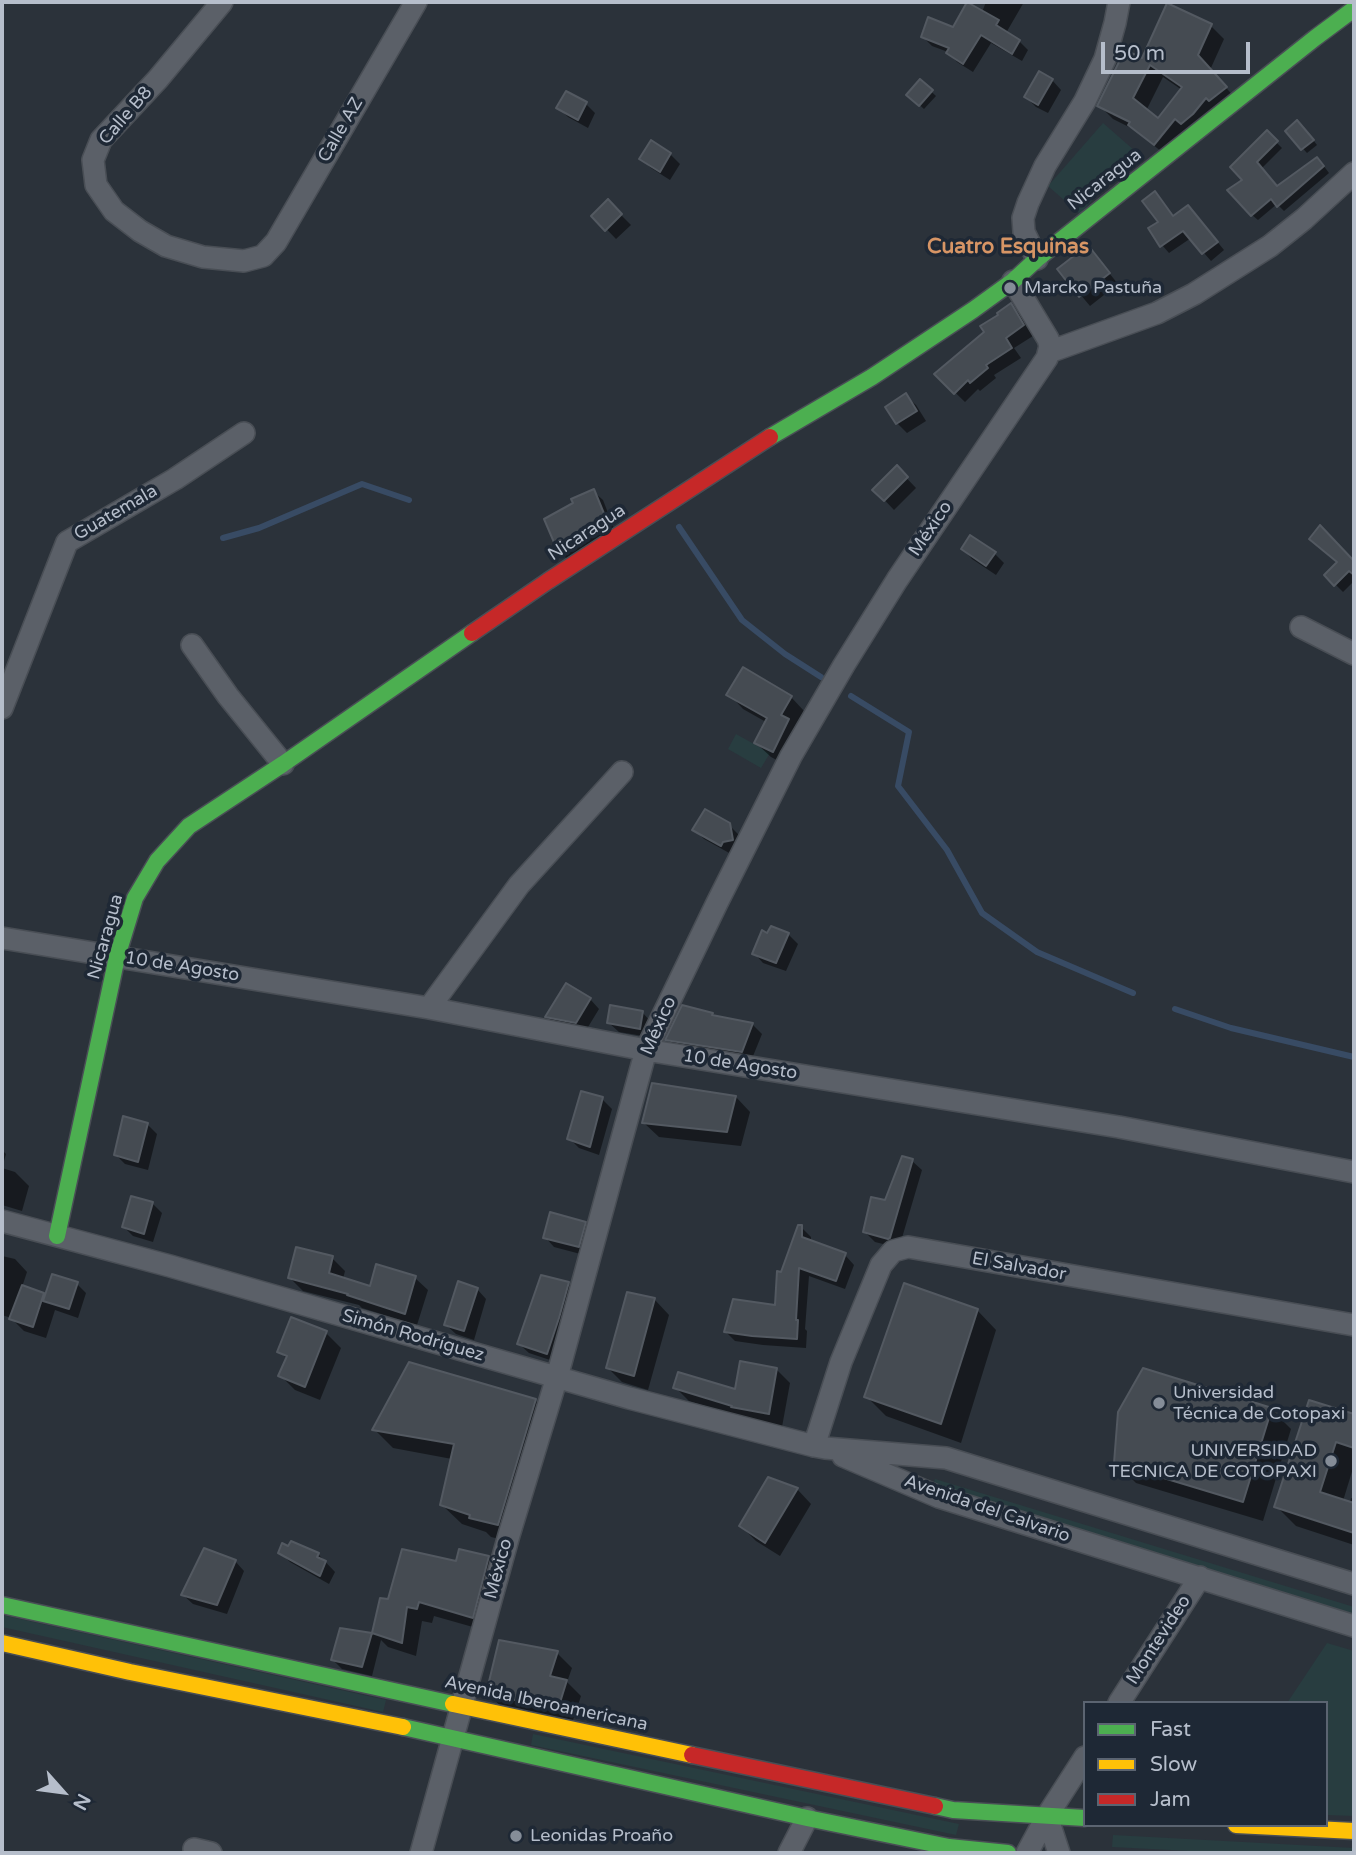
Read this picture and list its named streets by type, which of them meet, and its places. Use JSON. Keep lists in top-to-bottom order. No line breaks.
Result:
{"streets":{"street":["Calle B8","Calle AZ","Nicaragua","Guatemala","México","10 de Agosto","El Salvador","Simón Rodríguez","Avenida del Calvario","Montevideo","Avenida Iberoamericana"]},"crossings":[["Calle B8","Calle AZ"],["Nicaragua","10 de Agosto"],["Nicaragua","Simón Rodríguez"],["México","10 de Agosto"],["México","Simón Rodríguez"],["México","Avenida Iberoamericana"],["El Salvador","Simón Rodríguez"],["El Salvador","Avenida del Calvario"],["Simón Rodríguez","Avenida del Calvario"],["Avenida del Calvario","Montevideo"]],"districts":["Cuatro Esquinas"],"places":["Marcko Pastuña","Universidad Técnica de Cotopaxi","UNIVERSIDAD TECNICA DE COTOPAXI","Leonidas Proaño"],"legend":["Fast","Slow","Jam"],"scale_bar":"50 m","north":"bottom right"}
